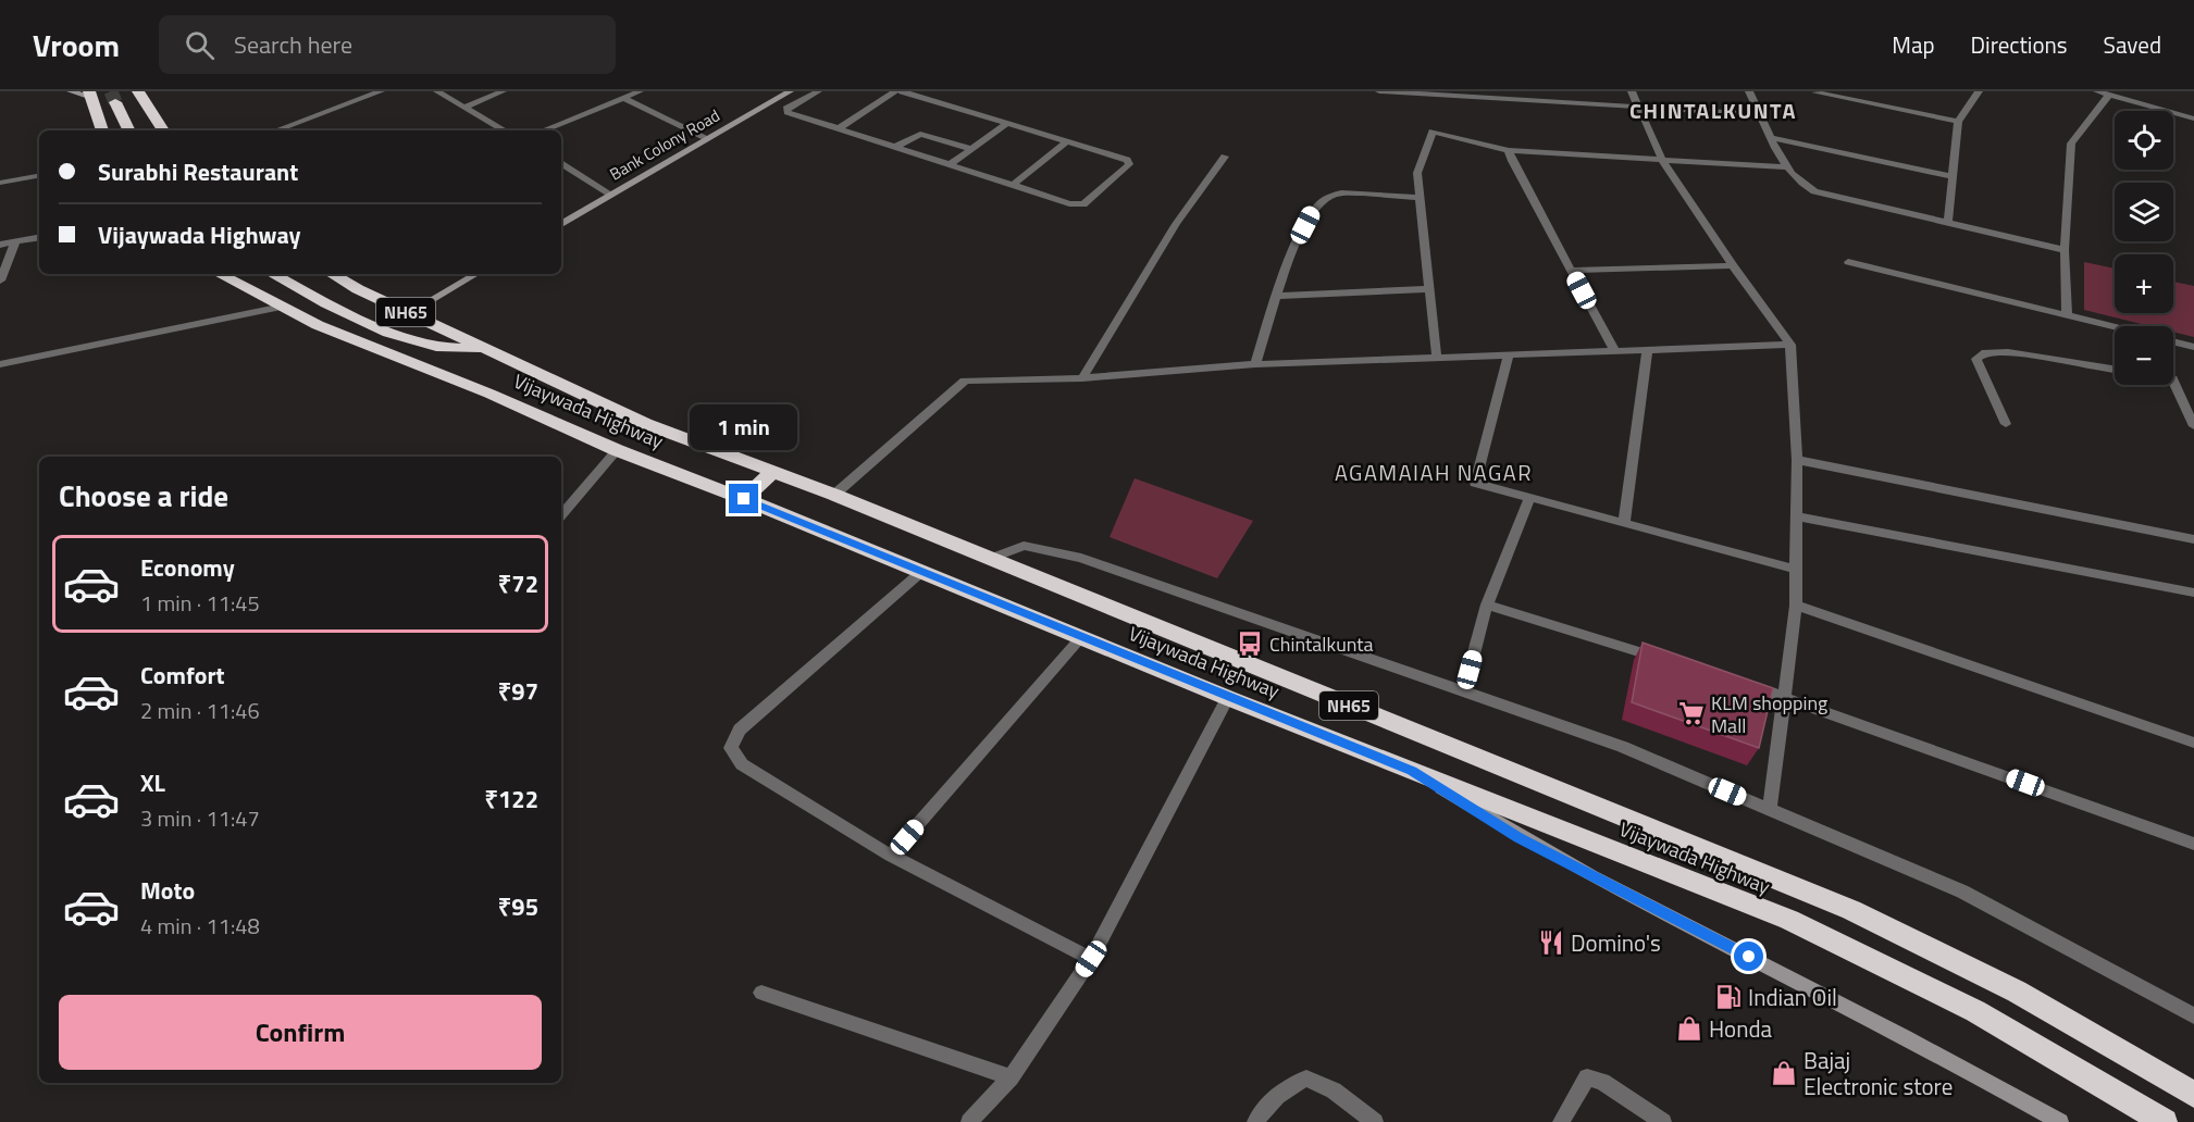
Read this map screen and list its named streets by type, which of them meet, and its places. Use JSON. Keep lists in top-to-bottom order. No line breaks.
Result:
{"streets":{"highway":["NH65","Vijaywada Highway"],"street":["Bank Colony Road"]},"districts":["CHINTALKUNTA","AGAMAIAH NAGAR"],"places":{"bus stop":["Chintalkunta"],"supermarket":["KLM shopping Mall"],"restaurant":["Domino's"],"fuel station":["Indian Oil"],"shop":["Honda","Bajaj Electronic store"]},"page":{"header":"Vroom","search":"Search here","nav":["Map","Directions","Saved"],"map_buttons":["+","−"],"banner":["Surabhi Restaurant","Vijaywada Highway"],"bubble":"1 min","heading":"Choose a ride","list":[{"name":"Economy","note":"1 min · 11:45","value":"₹72"},{"name":"Comfort","note":"2 min · 11:46","value":"₹97"},{"name":"XL","note":"3 min · 11:47","value":"₹122"},{"name":"Moto","note":"4 min · 11:48","value":"₹95"}],"buttons":"Confirm"}}
